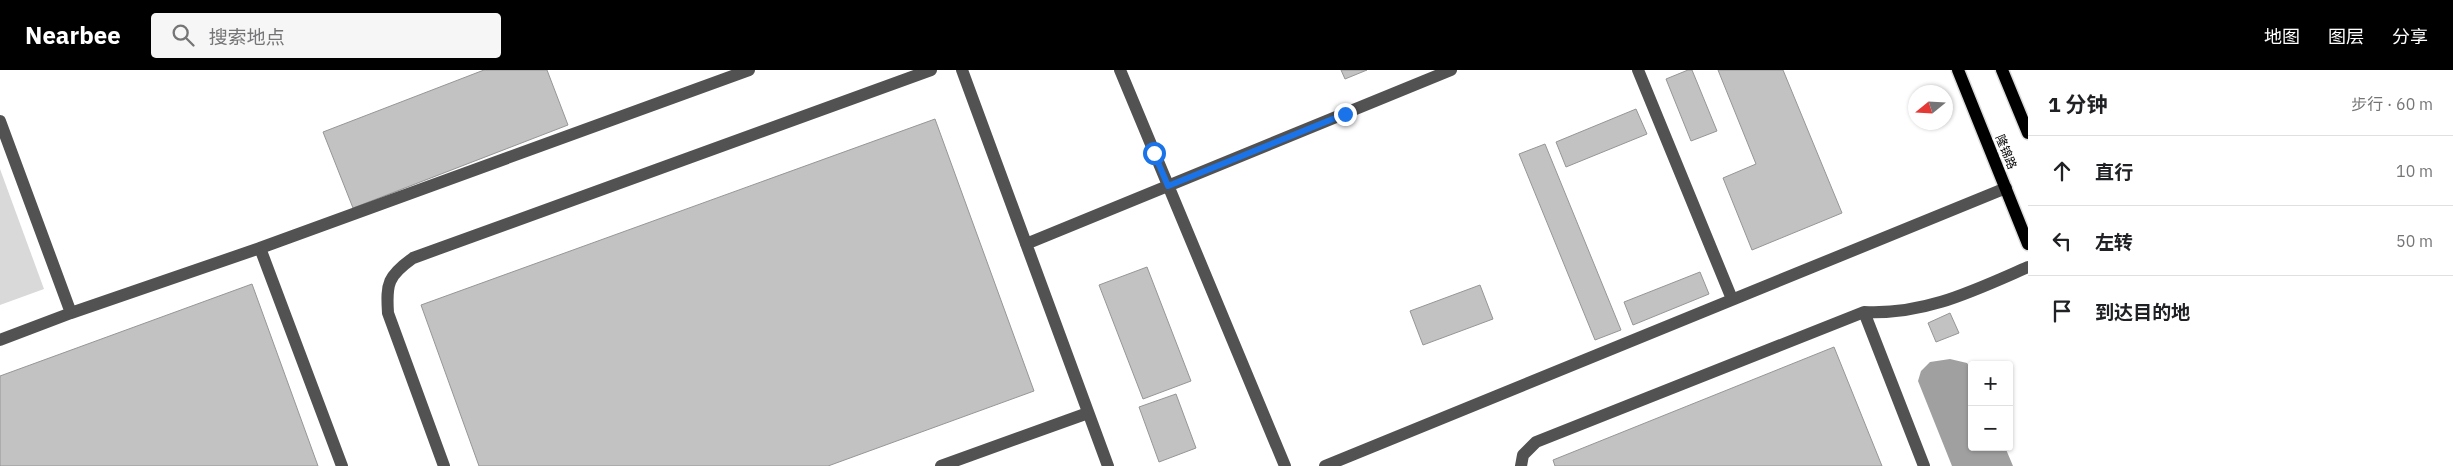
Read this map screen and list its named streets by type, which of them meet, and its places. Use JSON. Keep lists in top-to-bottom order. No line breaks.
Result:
{"streets":{"main road":["隆锦路"]},"north":"left","page":{"header":"Nearbee","search":"搜索地点","nav":["地图","图层","分享"],"heading":["1 分钟","步行 · 60 m"],"list":[["直行","10 m"],["左转","50 m"],"到达目的地"],"map_buttons":["+","−"]}}
